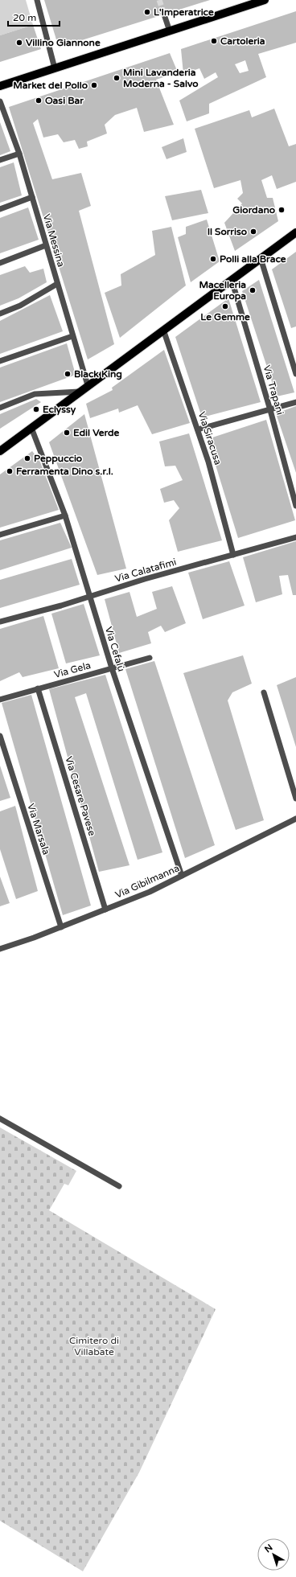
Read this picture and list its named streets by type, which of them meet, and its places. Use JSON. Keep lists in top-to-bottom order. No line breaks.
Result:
{"streets":{"street":["Via Messina","Via Trapani","Via Siracusa","Via Calatafimi","Via Cefalù","Via Gela","Via Cesare Pavese","Via Marsala","Via Gibilmanna"]},"crossings":[["Via Siracusa","Via Calatafimi"],["Via Calatafimi","Via Cefalù"],["Via Cefalù","Via Gela"],["Via Cefalù","Via Gibilmanna"],["Via Gela","Via Cesare Pavese"],["Via Cesare Pavese","Via Gibilmanna"],["Via Marsala","Via Gibilmanna"]],"parks":["Cimitero di Villabate"],"places":["L'Imperatrice","Cartoleria","Villino Giannone","Mini Lavanderia Moderna - Salvo","Market del Pollo","Oasi Bar","Giordano","Il Sorriso","Polli alla Brace","Macelleria Europa","Le Gemme","Black King","Eclyssy","Edil Verde","Peppuccio","Ferramenta Dino s.r.l."],"scale_bar":"20 m","north":"top left"}
